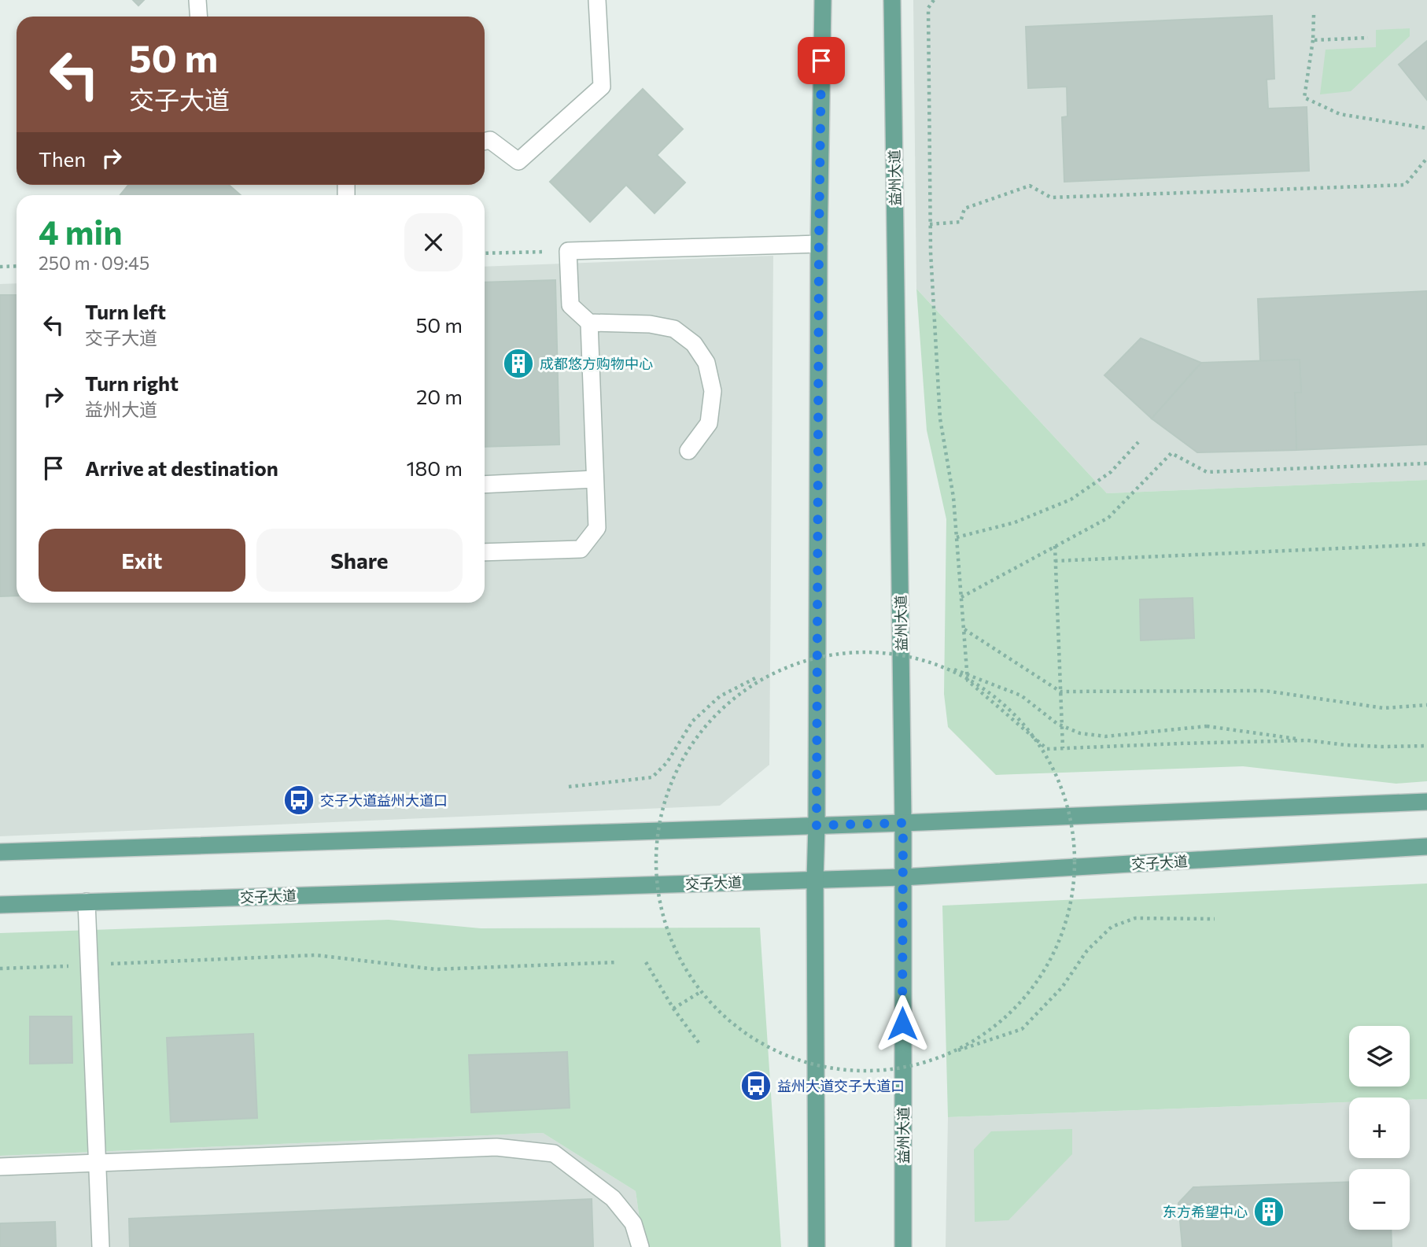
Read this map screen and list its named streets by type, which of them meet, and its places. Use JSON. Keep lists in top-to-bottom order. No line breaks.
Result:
{"streets":{"main road":["益州大道","交子大道"]},"crossings":[["益州大道","交子大道"]],"places":{"building":["成都悠方购物中心","东方希望中心"],"bus stop":["交子大道益州大道口","益州大道交子大道口"]},"page":{"turn":["50 m","交子大道"],"then":"Then","heading":["4 min","250 m · 09:45"],"list":[{"name":"Turn left","note":"交子大道","value":"50 m"},{"name":"Turn right","note":"益州大道","value":"20 m"},{"name":"Arrive at destination","value":"180 m"}],"buttons":["Exit","Share"],"map_buttons":["+","−"]}}
